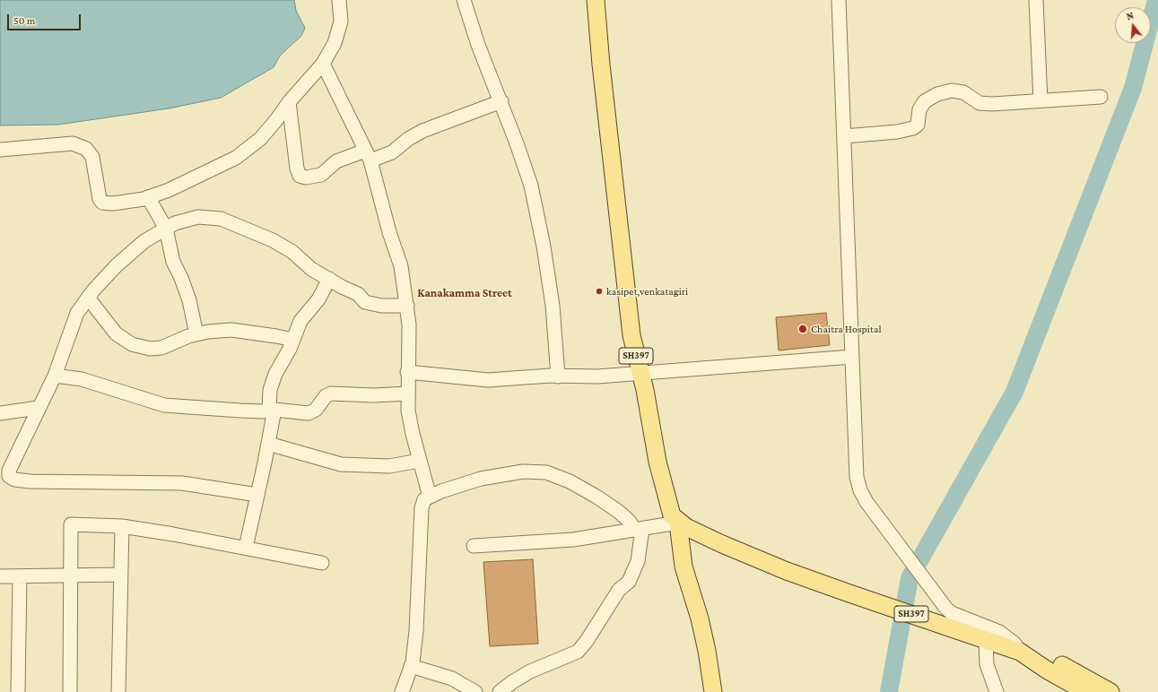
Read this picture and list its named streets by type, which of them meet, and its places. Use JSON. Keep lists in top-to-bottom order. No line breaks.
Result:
{"streets":{"main road":["SH397"]},"districts":["Kanakamma Street"],"places":["kasipet,venkatagiri","Chaitra Hospital"],"scale_bar":"50 m","north":"top"}
